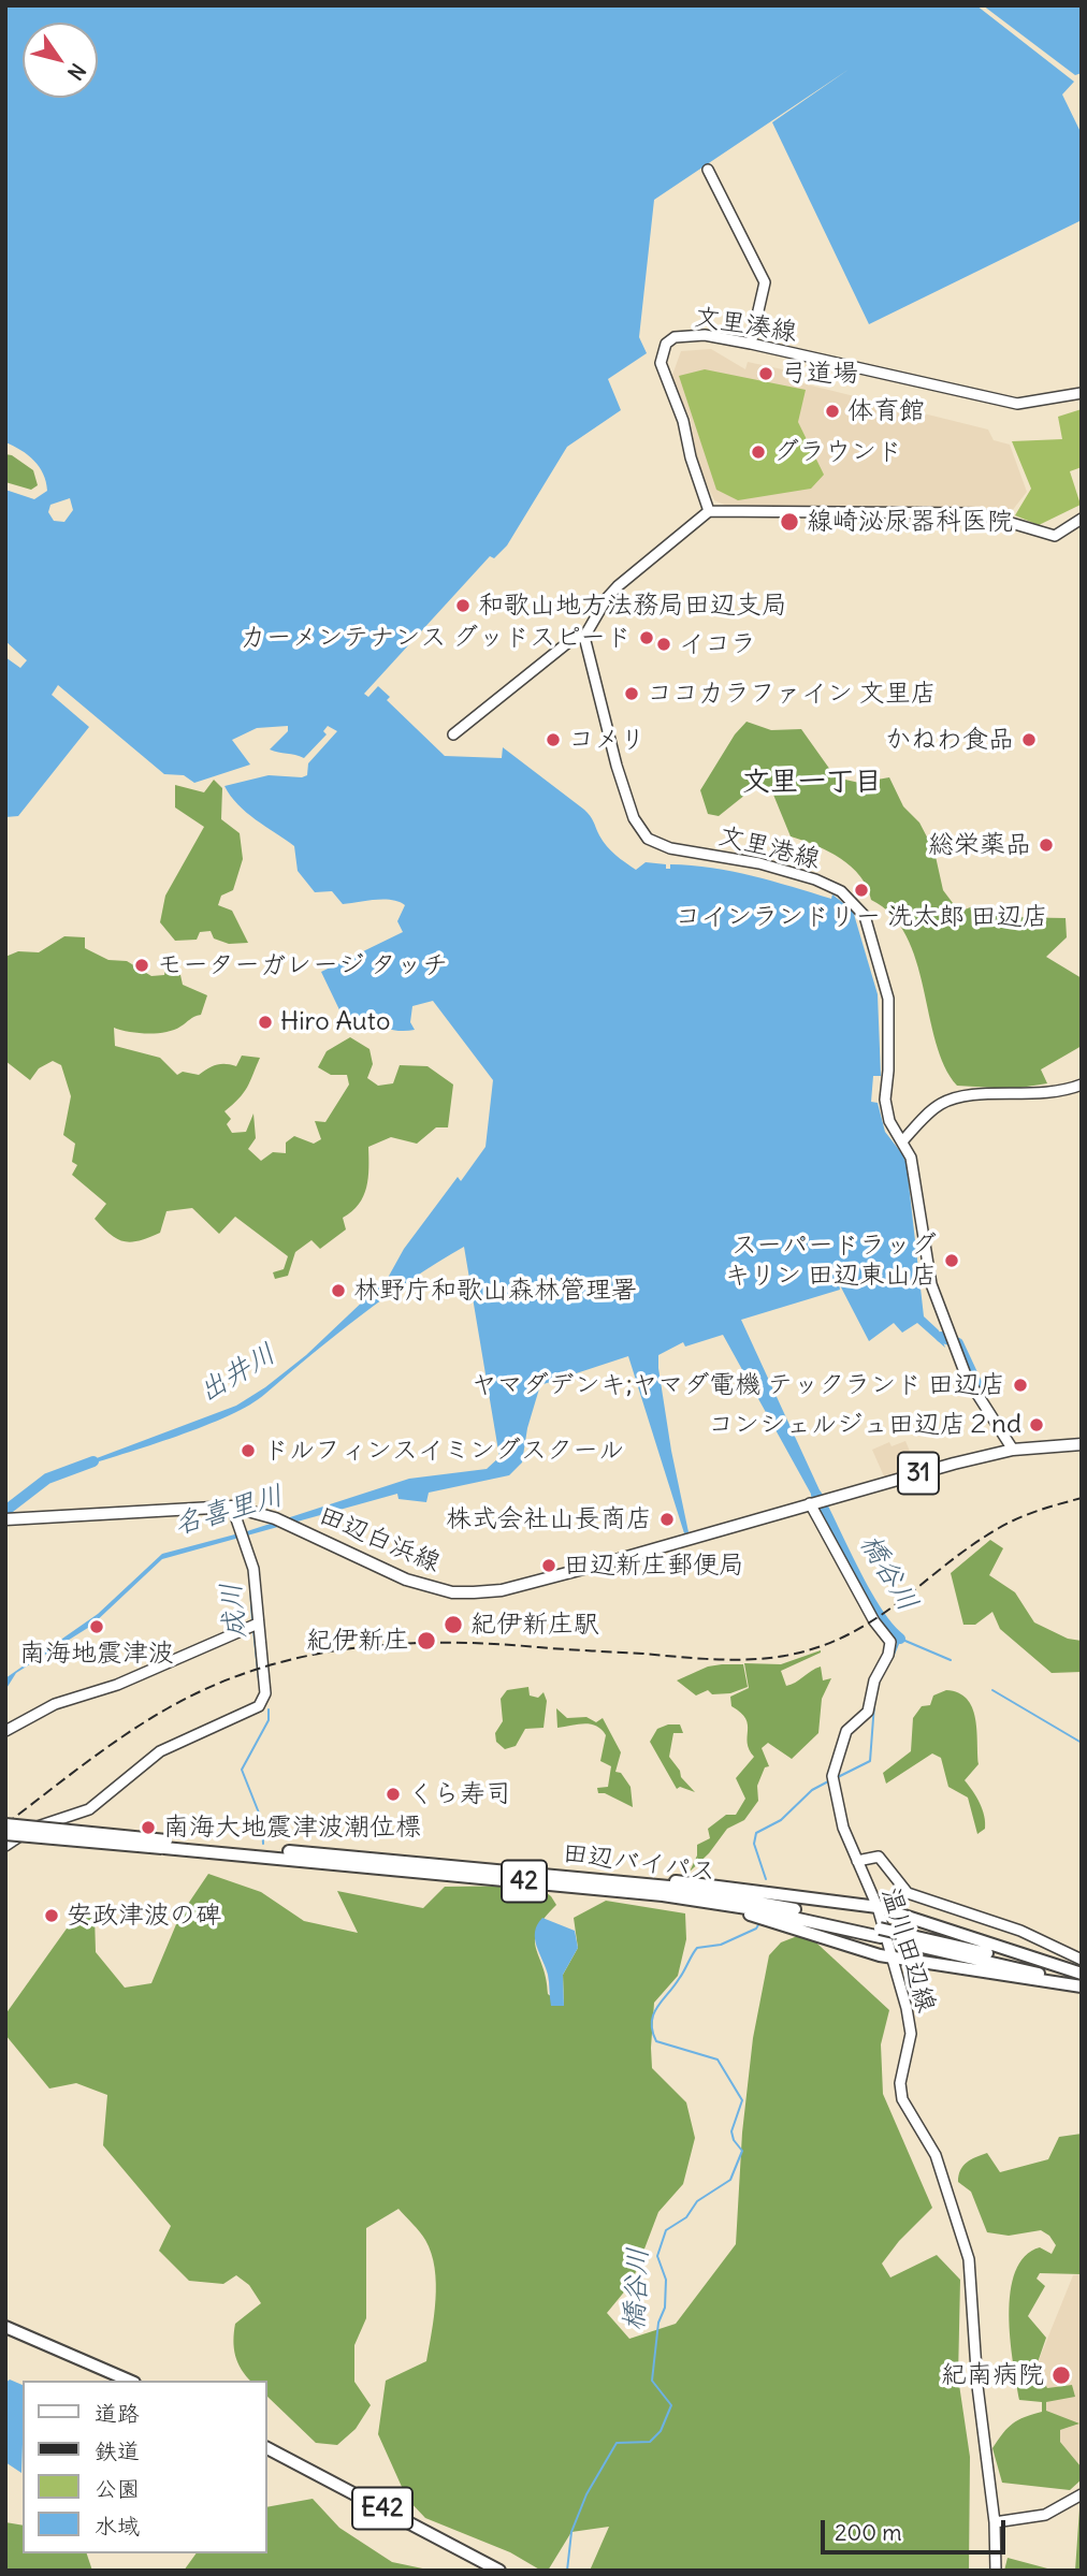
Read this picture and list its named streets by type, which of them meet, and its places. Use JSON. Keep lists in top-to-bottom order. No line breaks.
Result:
{"streets":{"highway":["田辺バイパス","42","E42"],"main road":["文里湊線","文里港線","31","田辺白浜線","温川田辺線"]},"crossings":[["文里港線","田辺白浜線"],["田辺白浜線","温川田辺線"]],"districts":["文里一丁目"],"water":["出井川","名喜里川","橋谷川","成川"],"places":["弓道場","体育館","グラウンド","線崎泌尿器科医院","和歌山地方法務局田辺支局","カーメンテナンス グッドスピード","イコラ","ココカラファイン 文里店","コメリ","かねわ食品","総栄薬品","コインランドリー 洗太郎 田辺店","モーターガレージ タッチ","Hiro Auto","スーパードラッグ キリン 田辺東山店","林野庁和歌山森林管理署","ヤマダデンキ;ヤマダ電機 テックランド 田辺店","コンシェルジュ田辺店２nd","ドルフィンスイミングスクール","株式会社山長商店","田辺新庄郵便局","紀伊新庄駅","南海地震津波","紀伊新庄","くら寿司","南海大地震津波潮位標","安政津波の碑","紀南病院"],"legend":["道路","鉄道","公園","水域"],"scale_bar":"200 m","north":"bottom right"}
